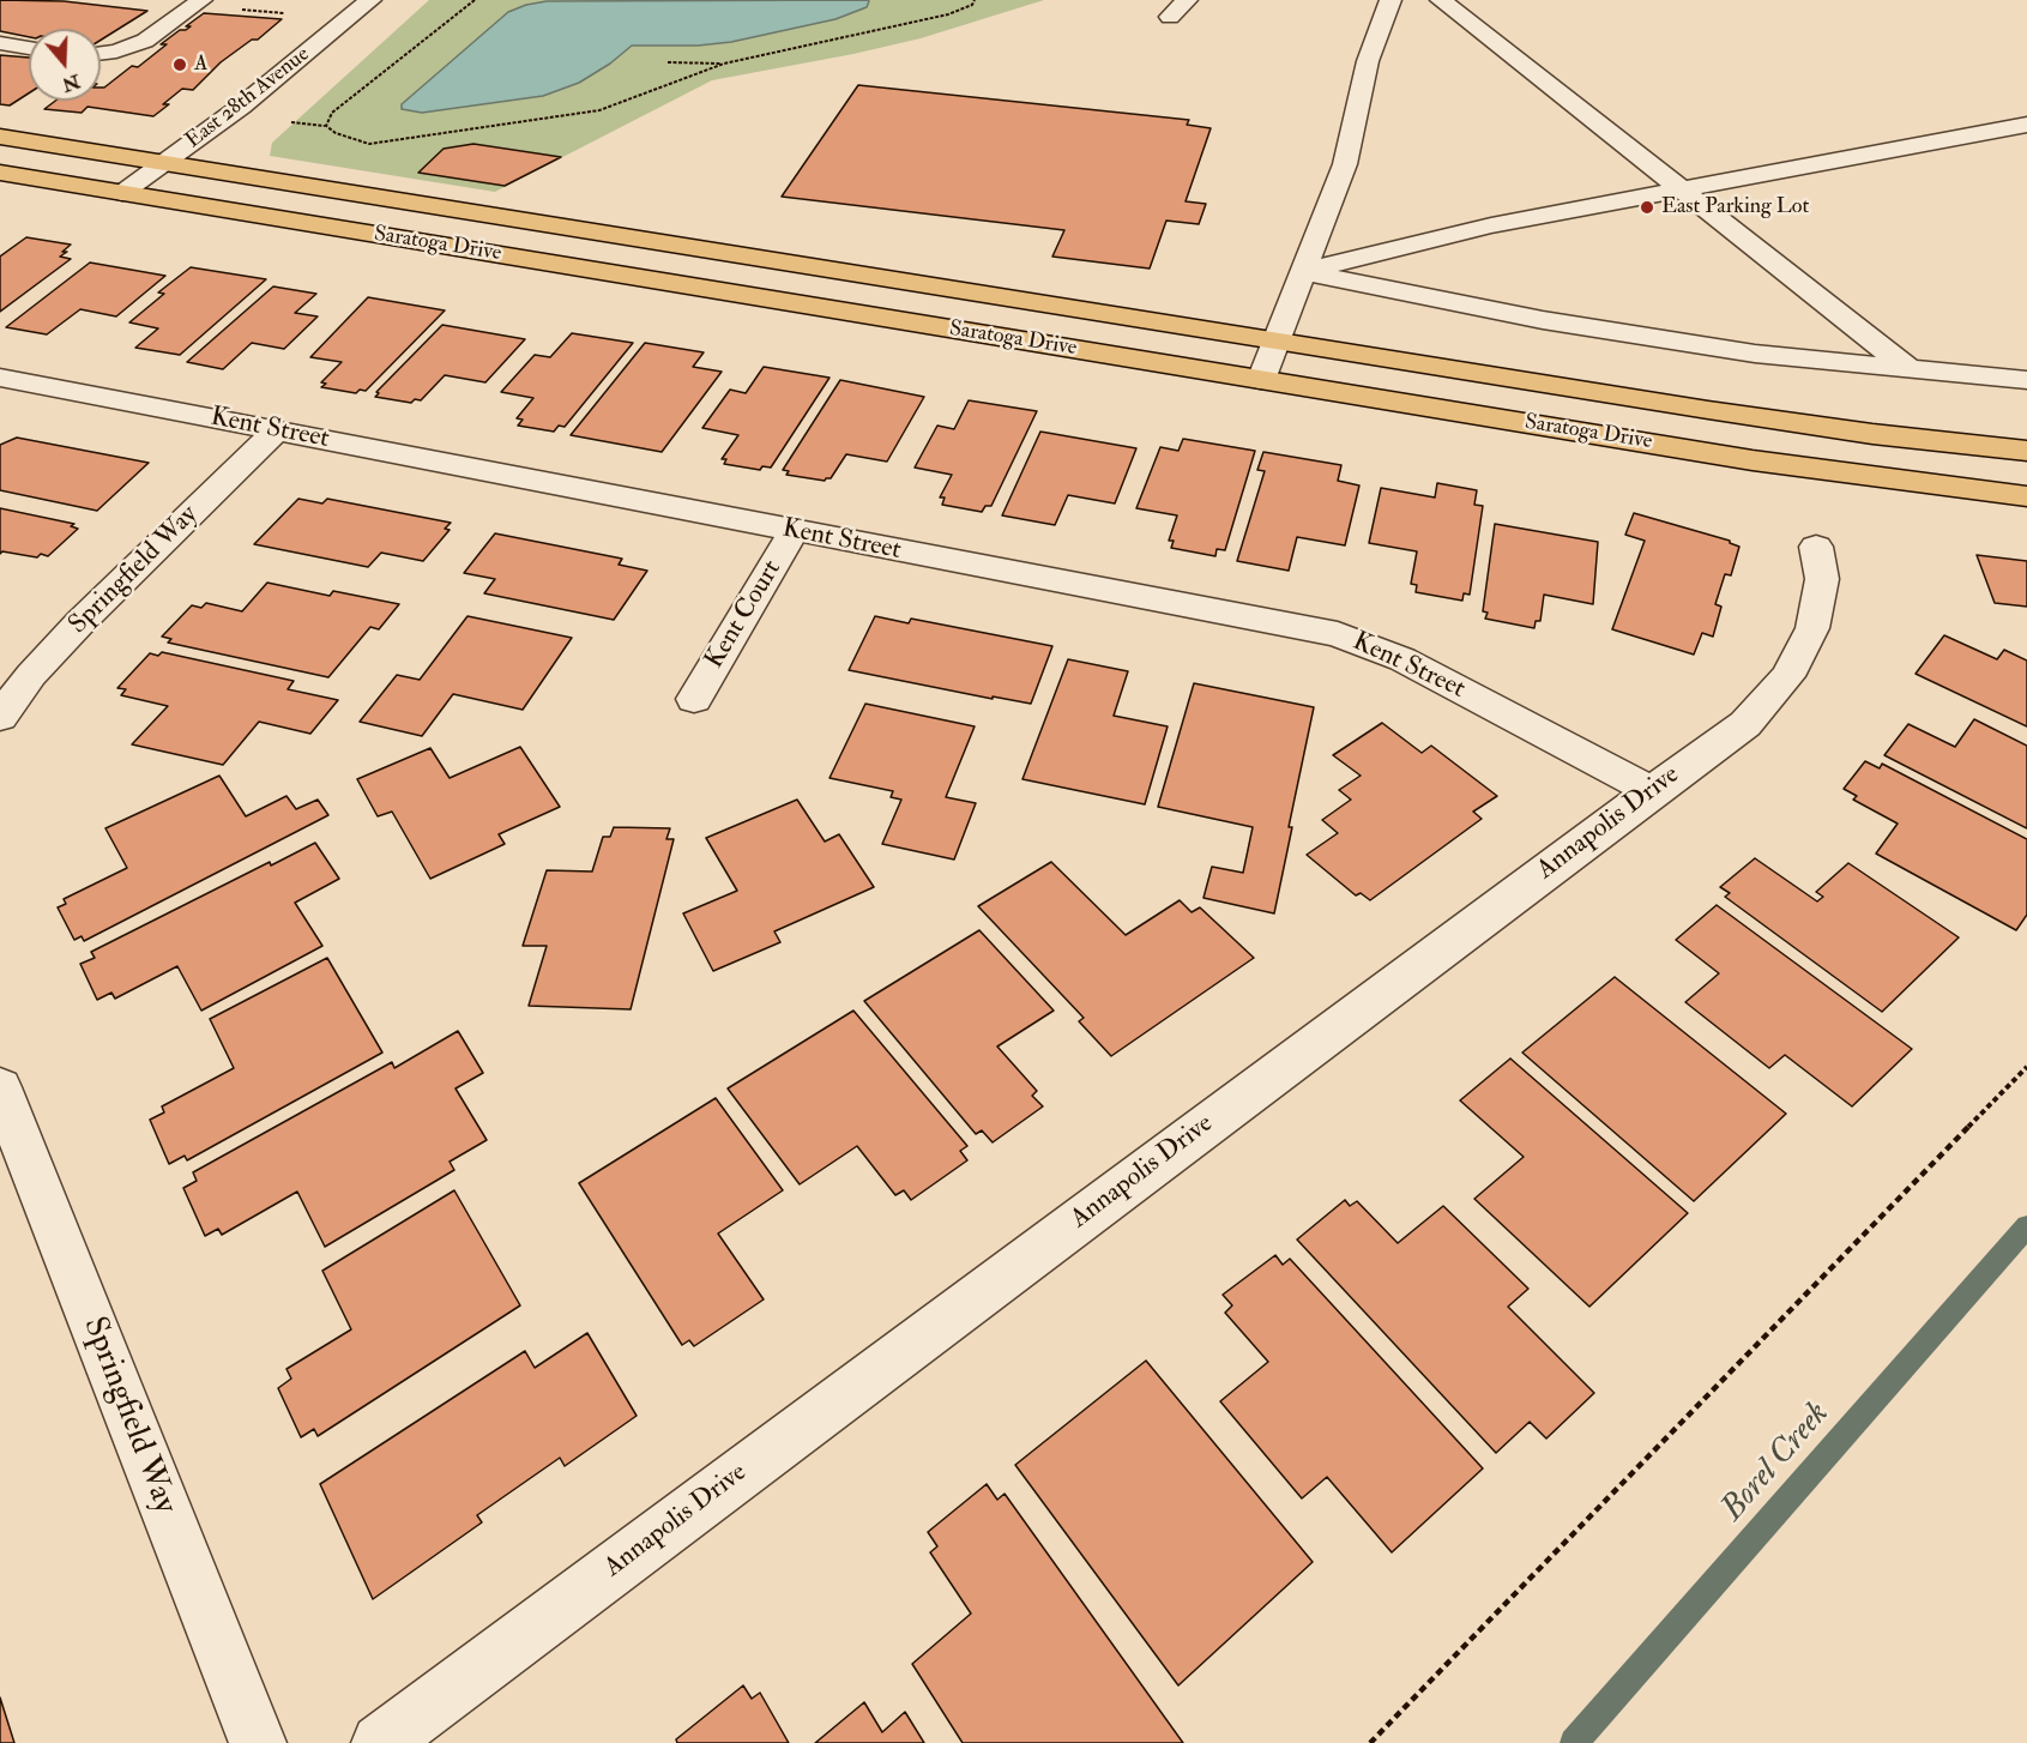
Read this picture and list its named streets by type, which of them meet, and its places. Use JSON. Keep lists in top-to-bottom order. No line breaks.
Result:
{"streets":{"main road":["Saratoga Drive"],"street":["East 28th Avenue","Kent Street","Springfield Way","Kent Court","Annapolis Drive"]},"crossings":[["East 28th Avenue","Saratoga Drive"],["Kent Street","Springfield Way"],["Kent Street","Kent Court"],["Kent Street","Annapolis Drive"]],"water":["Borel Creek"],"places":["A","East Parking Lot"],"north":"bottom"}
